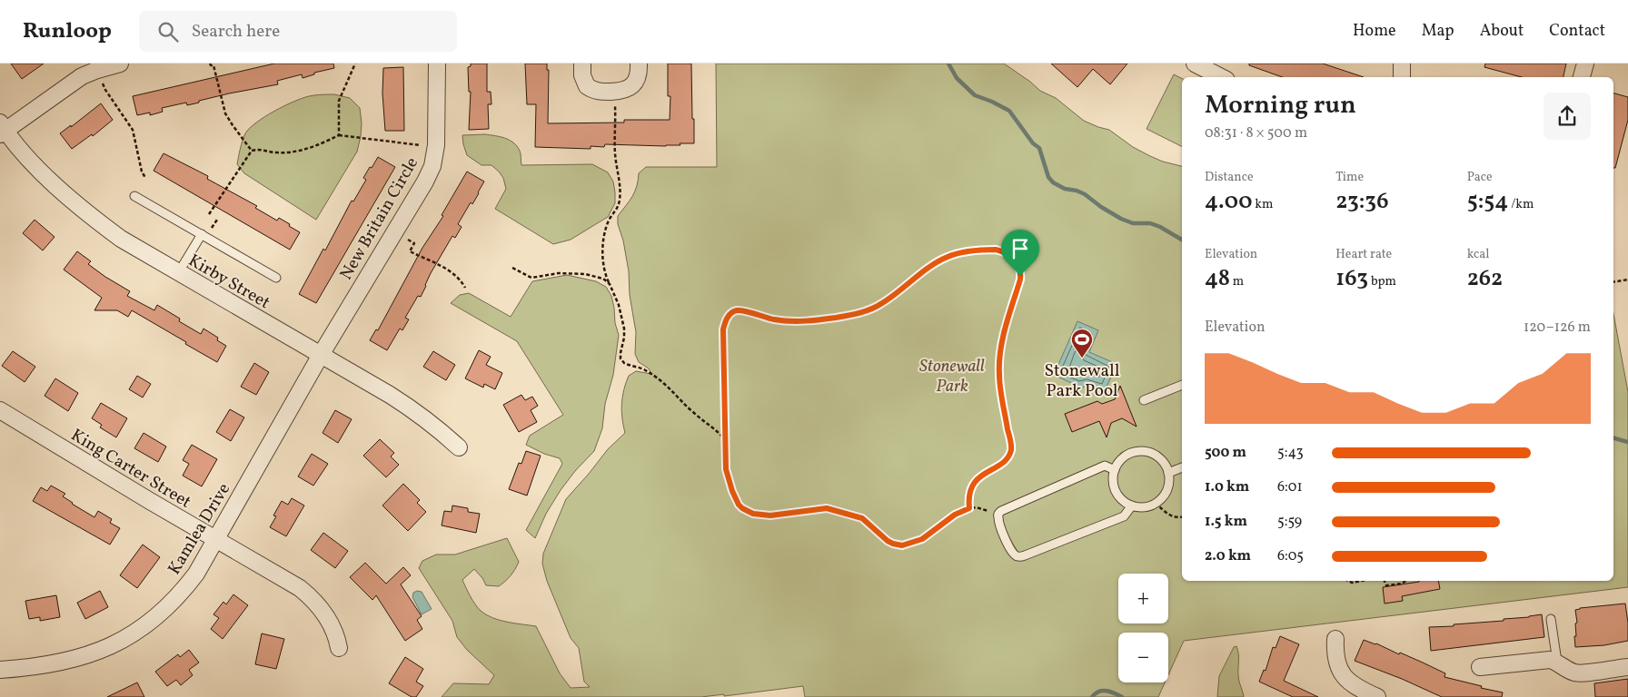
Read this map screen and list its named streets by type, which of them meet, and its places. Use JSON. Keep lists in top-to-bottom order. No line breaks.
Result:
{"streets":{"street":["New Britain Circle","Kirby Street","King Carter Street","Kamlea Drive"]},"crossings":[["New Britain Circle","Kirby Street"],["New Britain Circle","Kamlea Drive"],["Kirby Street","Kamlea Drive"],["King Carter Street","Kamlea Drive"]],"parks":["Stonewall Park"],"places":{"sports":["Stonewall Park Pool"]},"page":{"header":"Runloop","search":"Search here","nav":["Home","Map","About","Contact"],"heading":["Morning run","08:31 · 8 × 500 m"],"stats":[["Distance","4.00 km"],["Time","23:36"],["Pace","5:54 /km"],["Elevation","48 m"],["Heart rate","163 bpm"],["kcal","262"]],"chart":["Elevation","120–126 m"],"list":[{"name":"500 m","note":"5:43"},{"name":"1.0 km","note":"6:01"},{"name":"1.5 km","note":"5:59"},{"name":"2.0 km","note":"6:05"}],"map_buttons":["+","−"]}}
